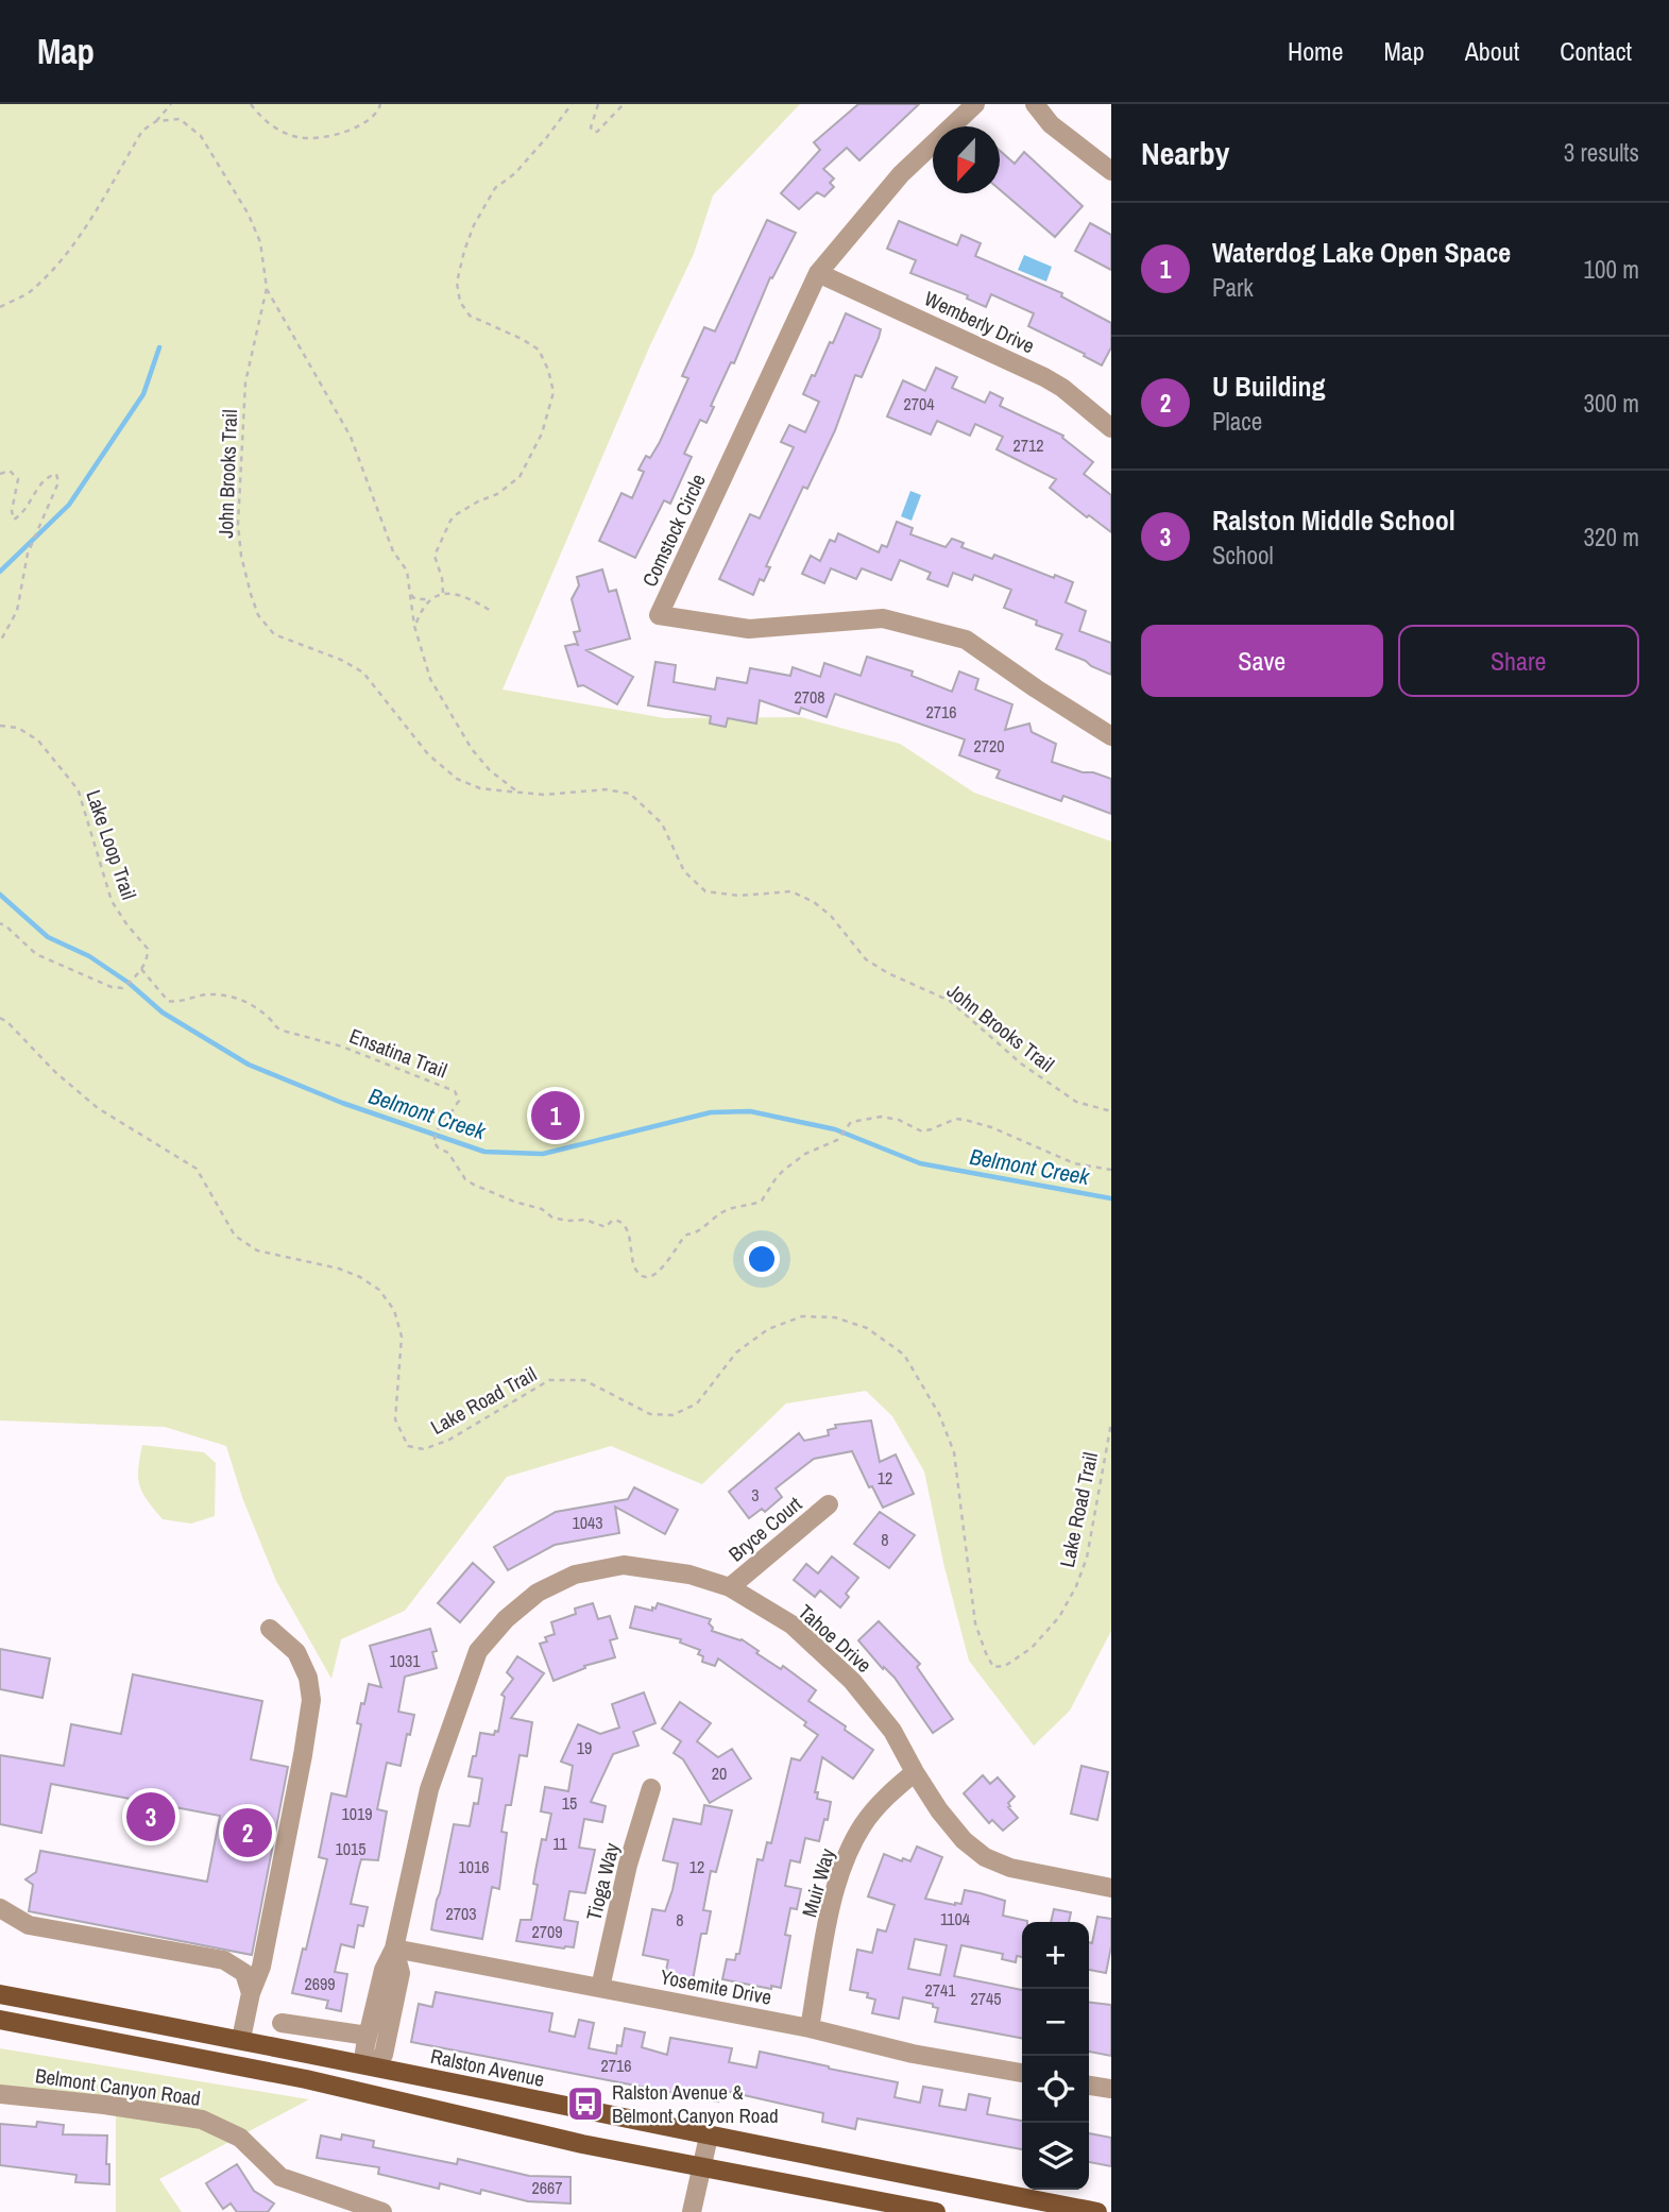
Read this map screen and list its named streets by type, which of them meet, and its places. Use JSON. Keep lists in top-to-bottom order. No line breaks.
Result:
{"streets":{"main road":["Ralston Avenue"],"street":["Wemberly Drive","Comstock Circle","Bryce Court","Tahoe Drive","Tioga Way","Muir Way","Yosemite Drive","Belmont Canyon Road"],"path":["John Brooks Trail","Lake Loop Trail","Ensatina Trail","Lake Road Trail"]},"crossings":[["Wemberly Drive","Comstock Circle"],["Lake Loop Trail","Ensatina Trail"],["Bryce Court","Tahoe Drive"],["Tahoe Drive","Muir Way"],["Tahoe Drive","Yosemite Drive"],["Tahoe Drive","Ralston Avenue"],["Tioga Way","Yosemite Drive"],["Muir Way","Yosemite Drive"]],"water":["Belmont Creek"],"places":{"bus stop":["Ralston Avenue & Belmont Canyon Road"]},"house_numbers":["2704","2712","2708","2716","2720","12","3","1043","8","1031","19","20","15","1019","11","1015","1016","12","2703","1104","8","2709","2699","2741","2745","2716","2667"],"north":"bottom","page":{"header":"Map","nav":["Home","Map","About","Contact"],"heading":["Nearby","3 results"],"list":[{"mark":"1","name":"Waterdog Lake Open Space","note":"Park","value":"100 m"},{"mark":"2","name":"U Building","note":"Place","value":"300 m"},{"mark":"3","name":"Ralston Middle School","note":"School","value":"320 m"}],"buttons":["Save","Share"],"pins":["1","3","2"],"map_buttons":["+","−"]}}
